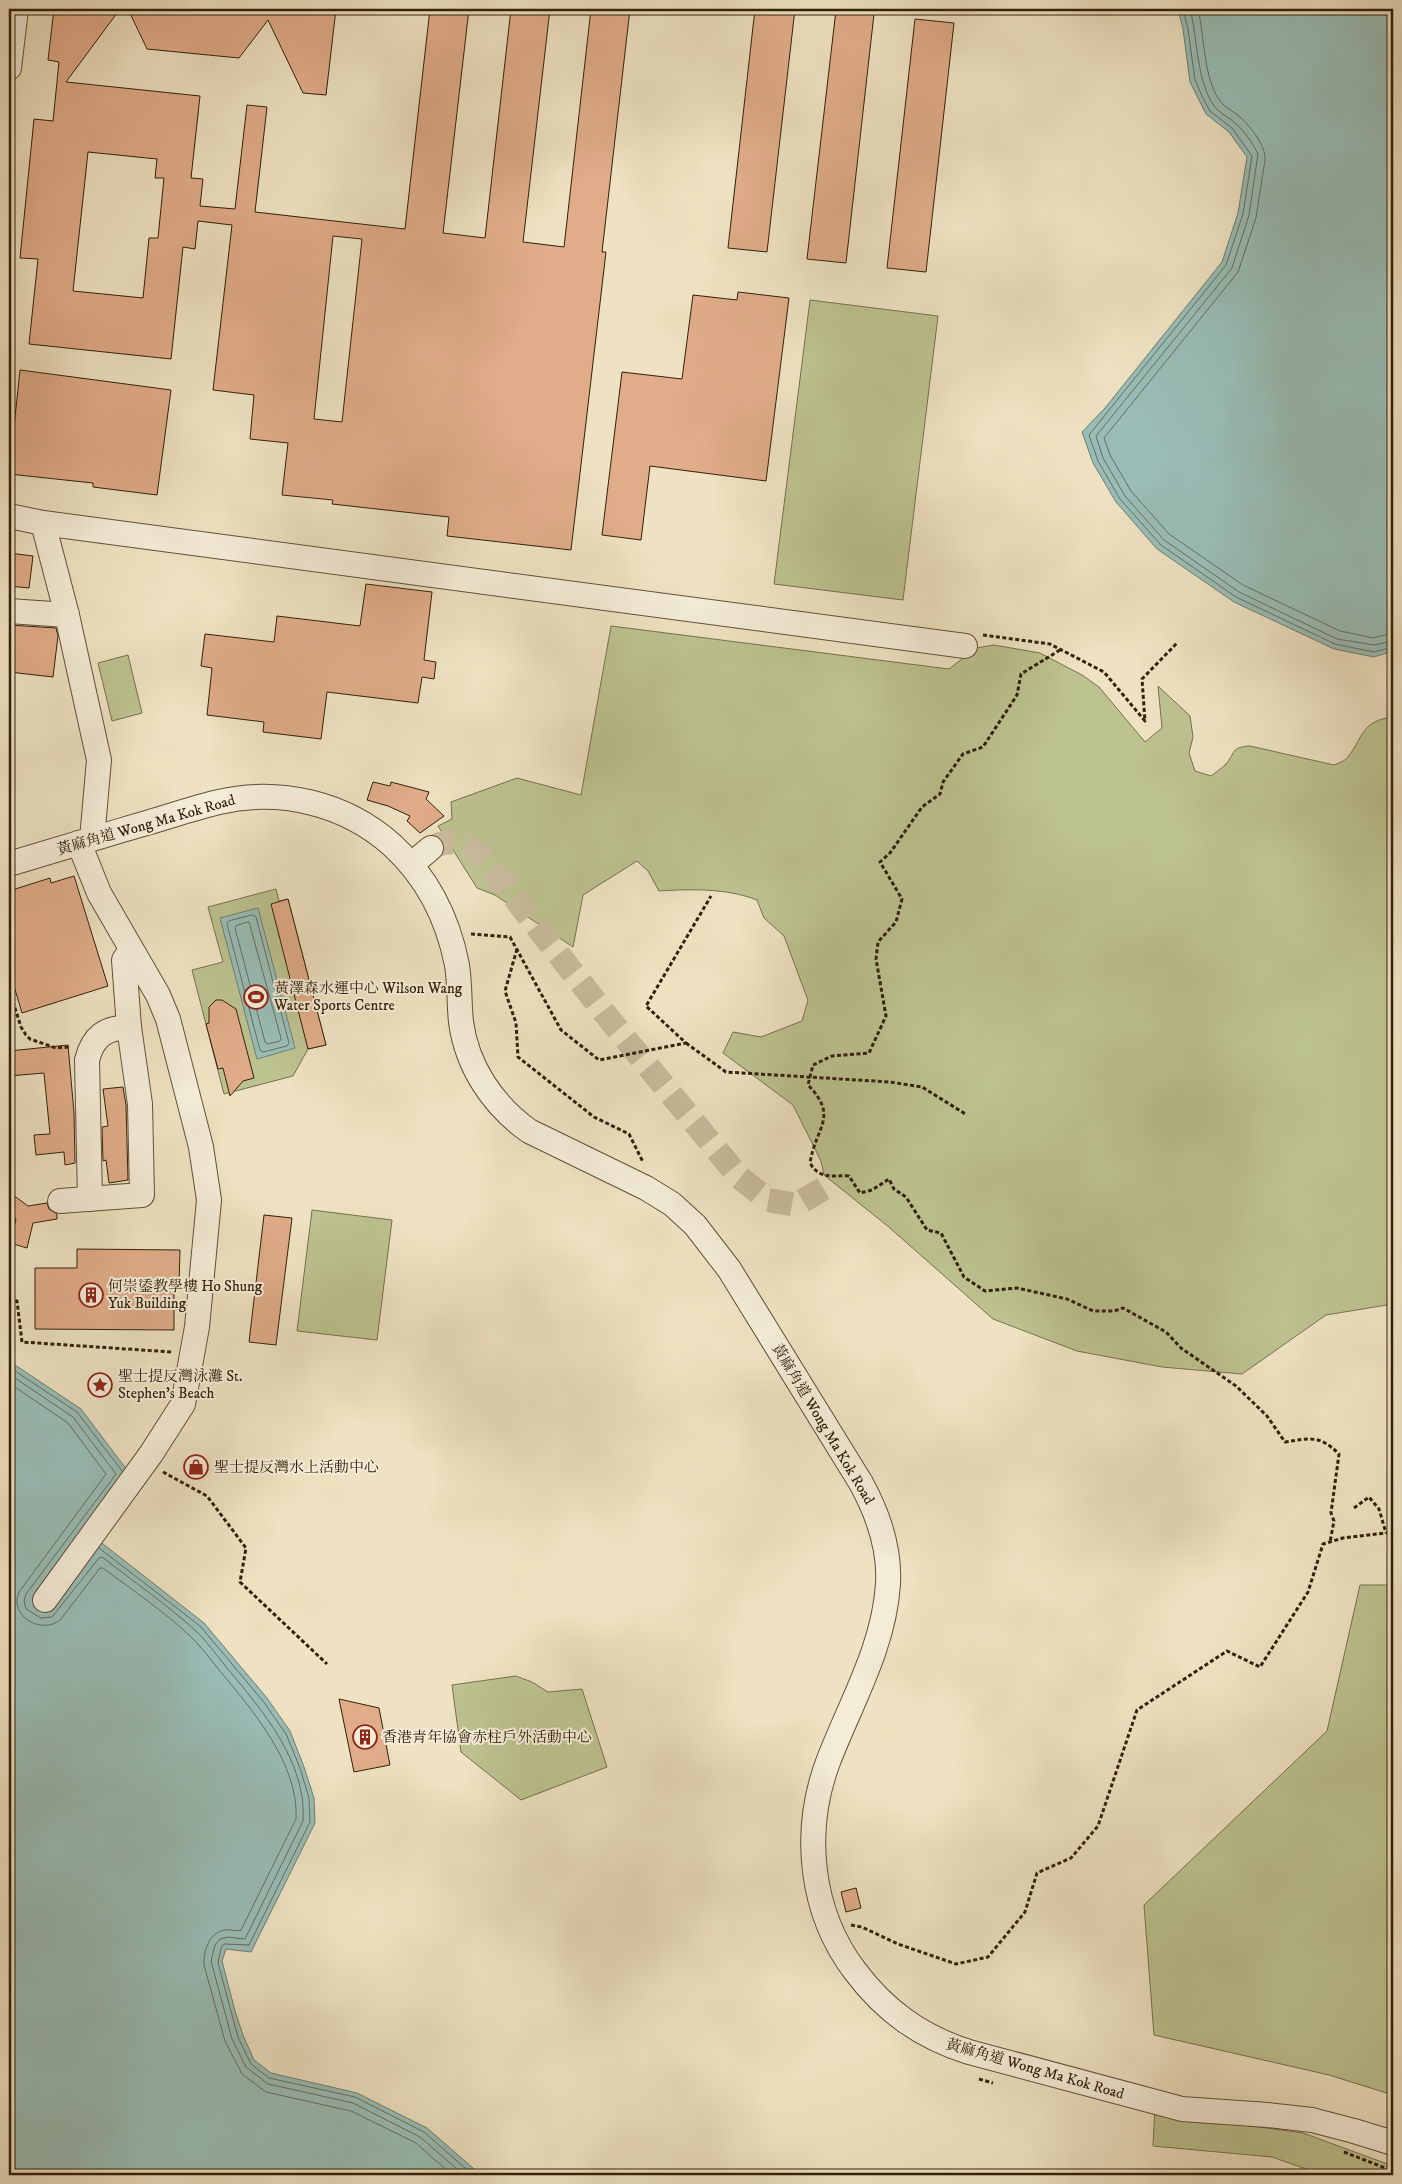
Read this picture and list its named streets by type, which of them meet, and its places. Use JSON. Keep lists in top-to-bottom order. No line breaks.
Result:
{"streets":{"street":["黃麻角道 Wong Ma Kok Road"]},"places":{"sports":["黃澤森水運中心 Wilson Wang Water Sports Centre"],"building":["何崇鋈教學樓 Ho Shung Yuk Building","香港青年協會赤柱戶外活動中心"],"place":["聖士提反灣泳灘 St. Stephen's Beach"],"shop":["聖士提反灣水上活動中心"]}}
